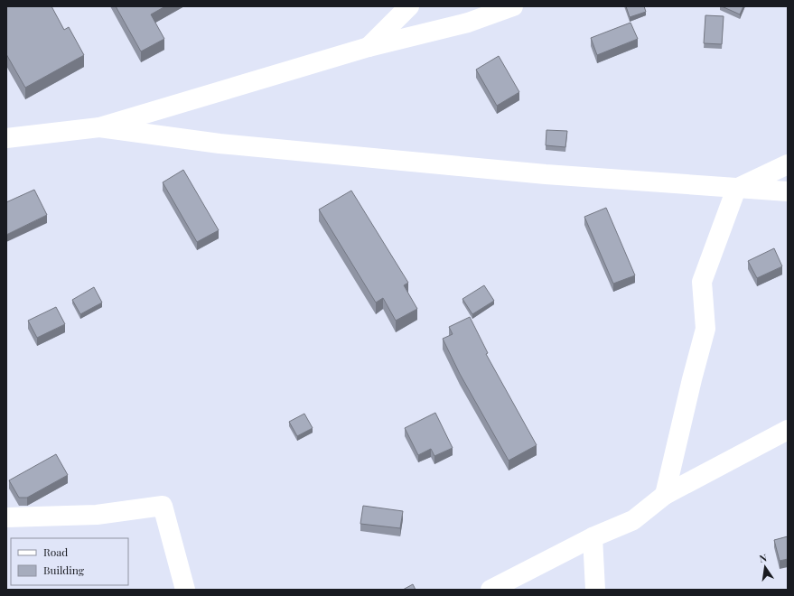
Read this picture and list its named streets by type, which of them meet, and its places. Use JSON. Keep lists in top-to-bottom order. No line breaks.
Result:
{"legend":["Road","Building"],"north":"top"}
